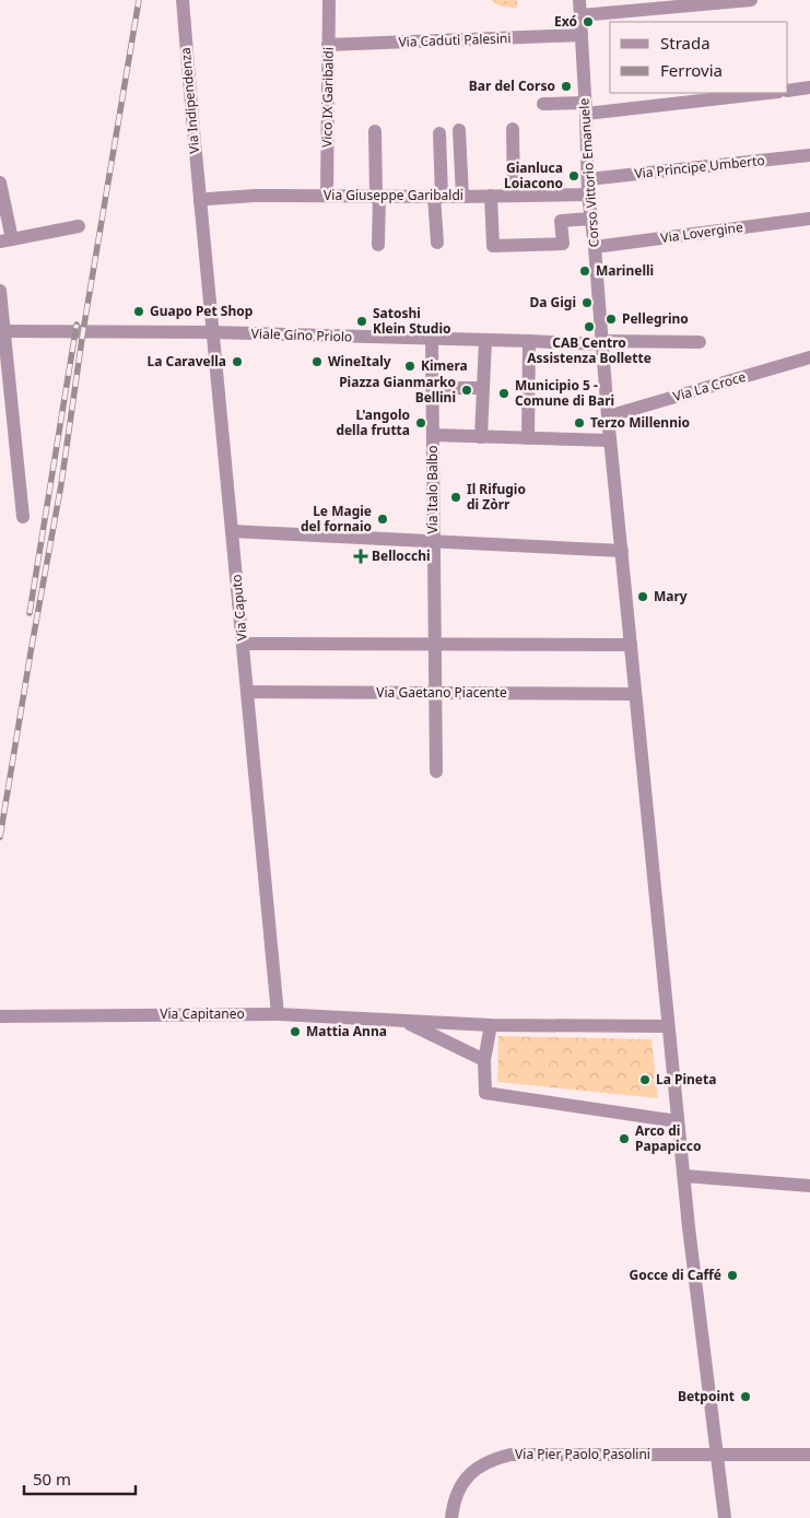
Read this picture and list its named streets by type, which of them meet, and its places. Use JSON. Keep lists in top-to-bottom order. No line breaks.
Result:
{"streets":{"street":["Via Caduti Palesini","Vico IX Garibaldi","Via Indipendenza","Via Principe Umberto","Corso Vittorio Emanuele","Via Giuseppe Garibaldi","Via Lovergine","Viale Gino Priolo","Via La Croce","Via Italo Balbo","Via Caputo","Via Gaetano Piacente","Via Capitaneo","Via Pier Paolo Pasolini"]},"crossings":[["Via Caduti Palesini","Vico IX Garibaldi"],["Via Caduti Palesini","Corso Vittorio Emanuele"],["Vico IX Garibaldi","Via Giuseppe Garibaldi"],["Via Indipendenza","Via Giuseppe Garibaldi"],["Via Indipendenza","Via Caputo"],["Via Principe Umberto","Corso Vittorio Emanuele"],["Corso Vittorio Emanuele","Via Giuseppe Garibaldi"],["Corso Vittorio Emanuele","Via Lovergine"],["Corso Vittorio Emanuele","Viale Gino Priolo"],["Corso Vittorio Emanuele","Via La Croce"],["Corso Vittorio Emanuele","Via Gaetano Piacente"],["Corso Vittorio Emanuele","Via Capitaneo"],["Corso Vittorio Emanuele","Via Pier Paolo Pasolini"],["Via Giuseppe Garibaldi","Via Caputo"],["Viale Gino Priolo","Via Italo Balbo"],["Viale Gino Priolo","Via Caputo"],["Via Italo Balbo","Via Gaetano Piacente"],["Via Caputo","Via Gaetano Piacente"],["Via Caputo","Via Capitaneo"]],"places":{"other":["Exó","Bar del Corso","Gianluca Loiacono","Marinelli","Da Gigi","Guapo Pet Shop","Pellegrino","Satoshi Klein Studio","CAB Centro Assistenza Bollette","La Caravella","WineItaly","Kimera","Piazza Gianmarko Bellini","Municipio 5 - Comune di Bari","L'angolo della frutta","Terzo Millennio","Il Rifugio di Zòrr","Le Magie del fornaio","Mary","Mattia Anna","La Pineta","Arco di Papapicco","Gocce di Caffé","Betpoint"],"health":["Bellocchi"]},"legend":["Strada","Ferrovia"],"scale_bar":"50 m"}
